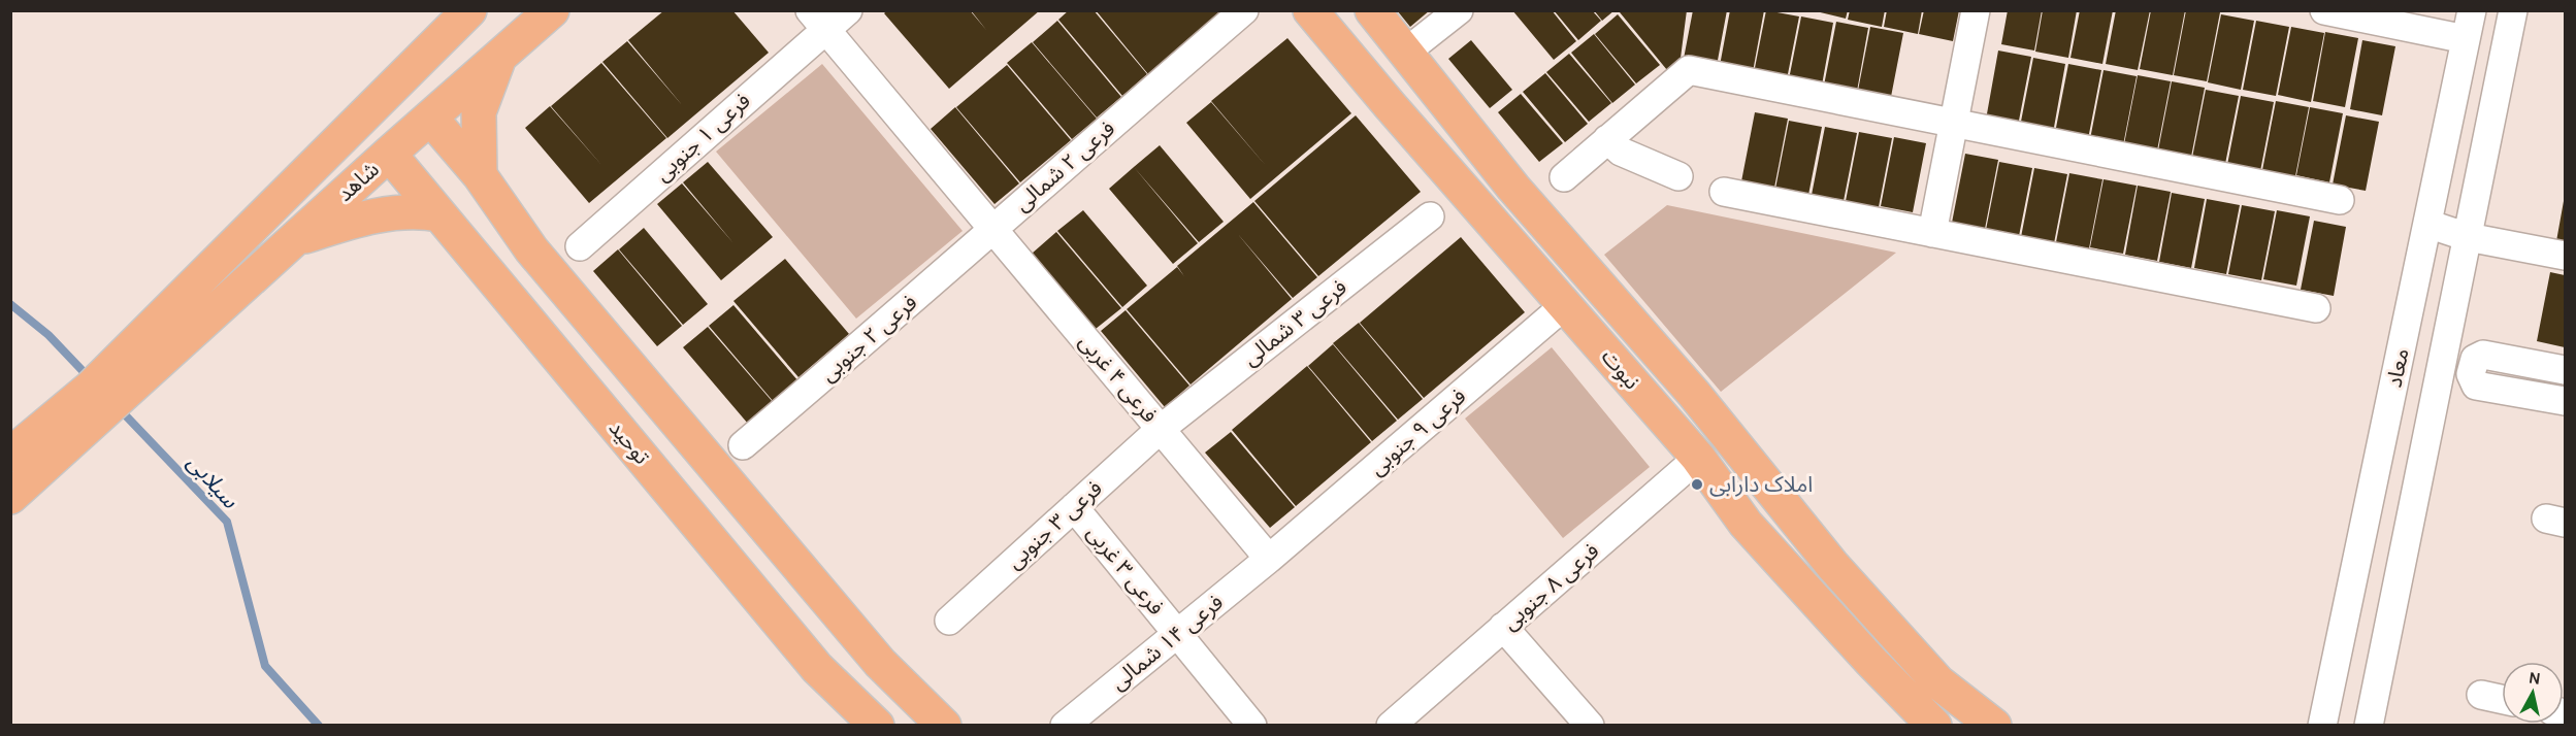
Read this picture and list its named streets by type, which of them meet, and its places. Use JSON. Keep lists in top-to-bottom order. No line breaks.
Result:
{"streets":{"main road":["شاهد","نبوت","توحید"],"street":["فرعی ۱ جنوبی","فرعی ۲ شمالی","فرعی ۳ شمالی","فرعی ۲ جنوبی","معاد","فرعی ۴ غربی","فرعی ۹ جنوبی","فرعی ۳ جنوبی","فرعی ۳ غربی","فرعی ۸ جنوبی","فرعی ۱۴ شمالی"]},"crossings":[["فرعی ۲ شمالی","فرعی ۲ جنوبی"],["فرعی ۲ شمالی","فرعی ۴ غربی"],["شاهد","توحید"],["فرعی ۳ شمالی","فرعی ۴ غربی"],["فرعی ۳ شمالی","فرعی ۳ جنوبی"],["فرعی ۲ جنوبی","فرعی ۴ غربی"],["نبوت","فرعی ۹ جنوبی"],["نبوت","فرعی ۸ جنوبی"],["فرعی ۴ غربی","فرعی ۹ جنوبی"],["فرعی ۴ غربی","فرعی ۳ جنوبی"],["فرعی ۴ غربی","فرعی ۱۴ شمالی"],["فرعی ۹ جنوبی","فرعی ۱۴ شمالی"],["فرعی ۳ جنوبی","فرعی ۳ غربی"],["فرعی ۳ غربی","فرعی ۱۴ شمالی"]],"water":["سیلابی"],"places":["املاک دارابی"],"north":"top"}
